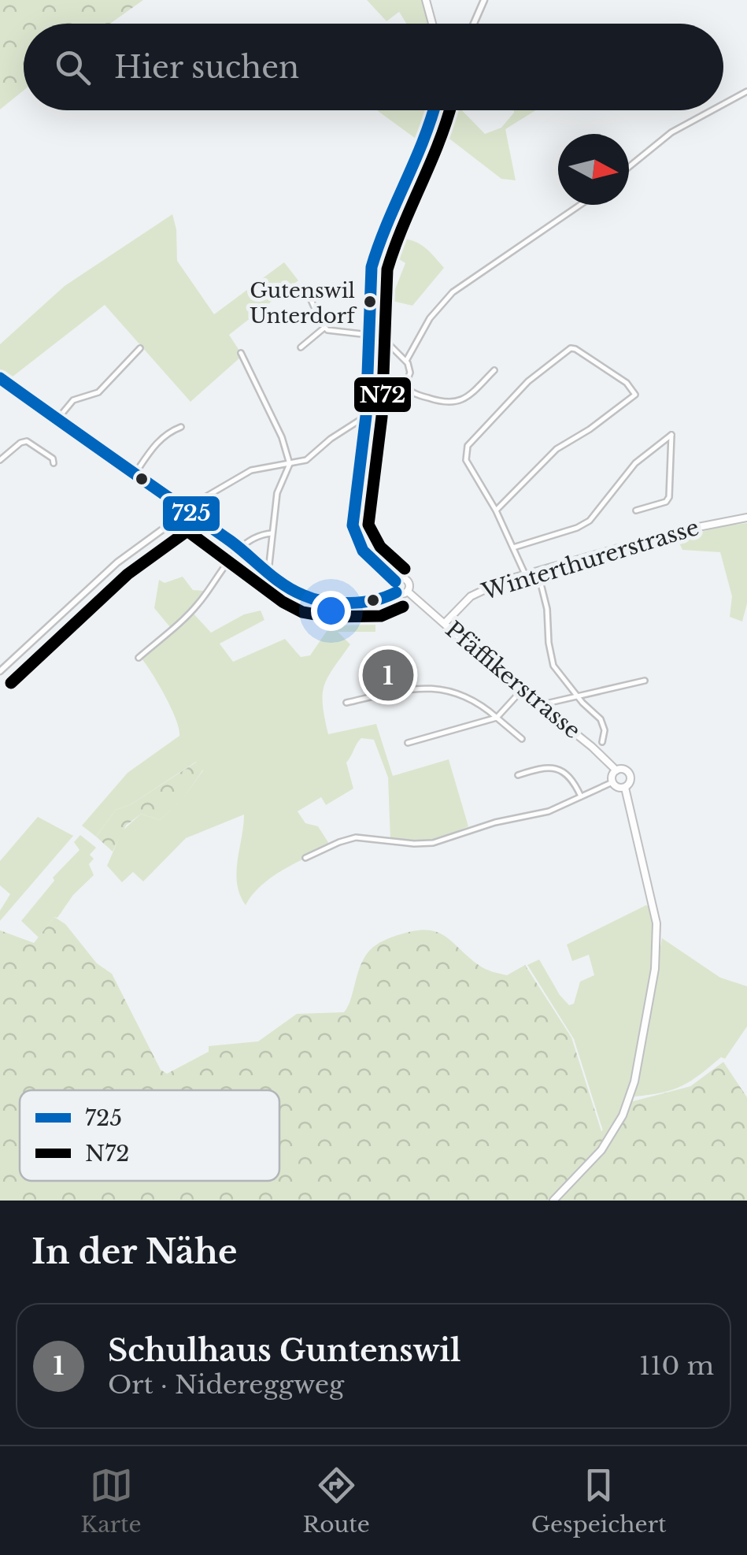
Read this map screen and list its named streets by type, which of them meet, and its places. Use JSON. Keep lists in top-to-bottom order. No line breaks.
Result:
{"streets":{"main road":["Winterthurerstrasse","Pfäffikerstrasse"]},"crossings":[["Winterthurerstrasse","Pfäffikerstrasse"]],"places":["Gutenswil Unterdorf"],"lines":["transit line 725","transit line N72"],"legend":["725","N72"],"north":"right","page":{"search":"Hier suchen","pins":"1","heading":"In der Nähe","list":[{"mark":"1","name":"Schulhaus Guntenswil","note":"Ort · Nidereggweg","value":"110 m"}],"nav":["Karte","Route","Gespeichert"]}}
